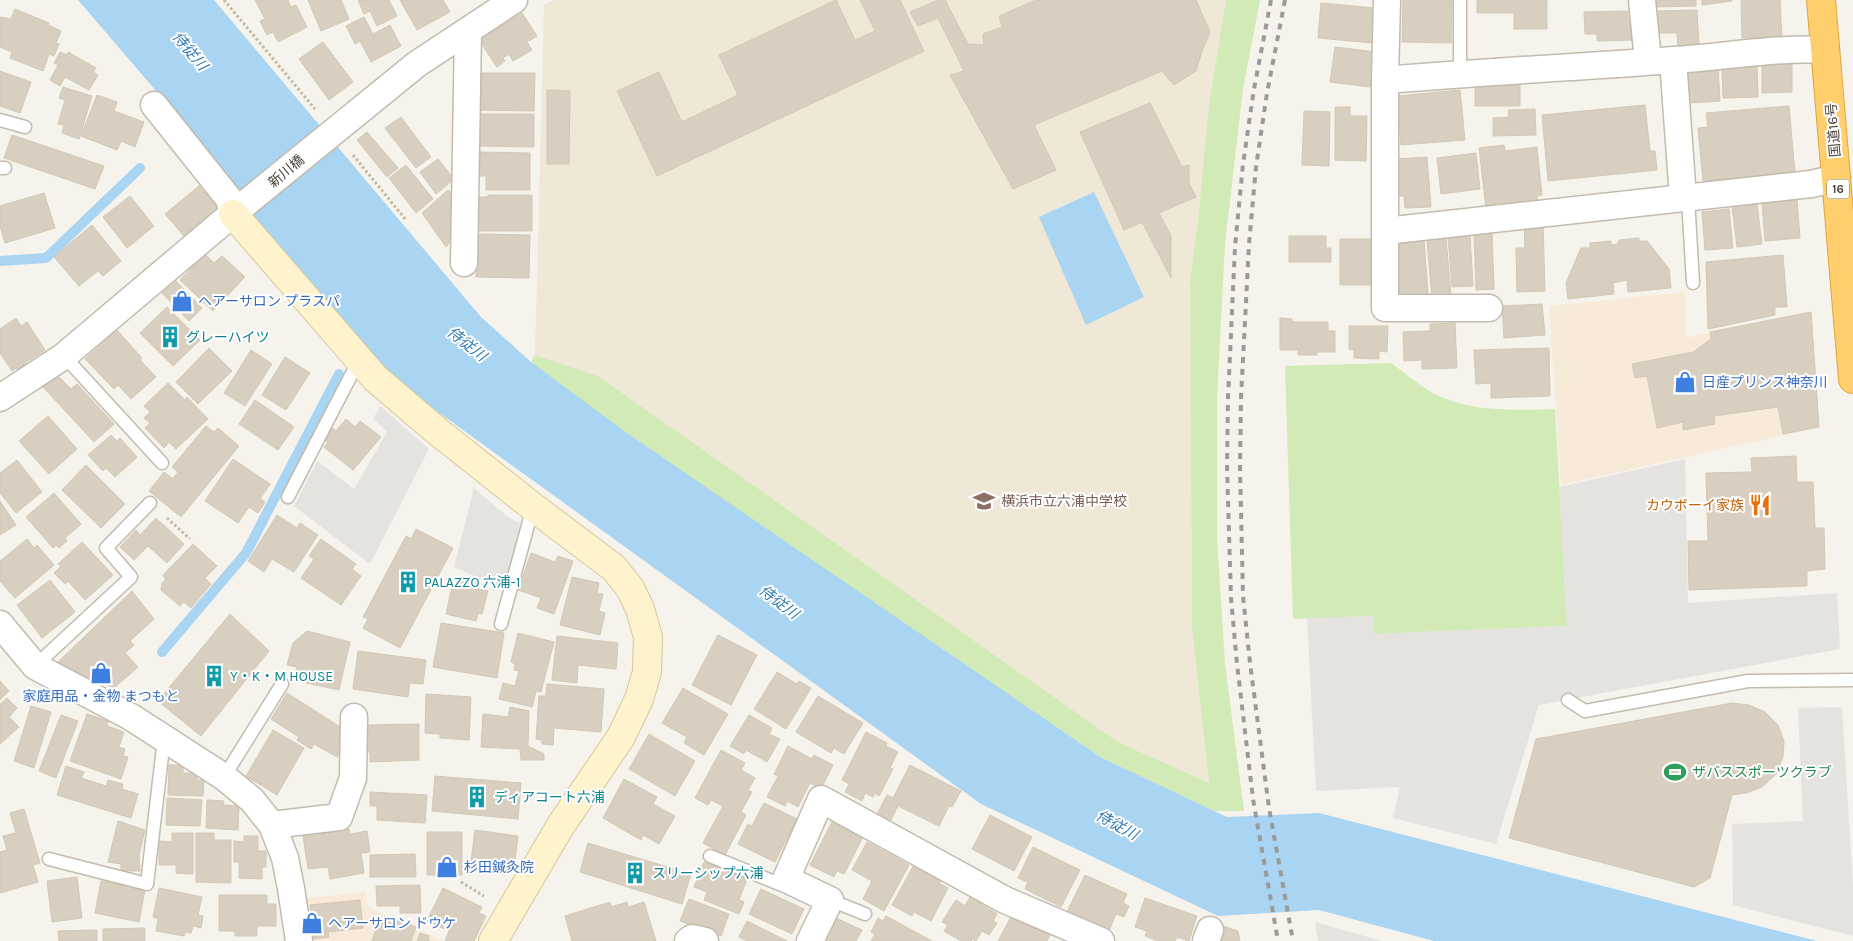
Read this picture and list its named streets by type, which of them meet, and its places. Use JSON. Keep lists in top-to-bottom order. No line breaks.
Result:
{"streets":{"highway":["国道16号","16"],"street":["新川橋"]},"water":["侍従川"],"places":{"shop":["ヘアーサロン プラスパ","日産プリンス神奈川","家庭用品・金物 まつもと","杉田鍼灸院","ヘアーサロン ドウケ"],"building":["グレーハイツ","PALAZZO 六浦-1","Y・K・M HOUSE","ディアコート六浦","スリーシップ六浦"],"school or university":["横浜市立六浦中学校"],"restaurant":["カウボーイ家族"],"sports":["ザバススポーツクラブ"]}}
